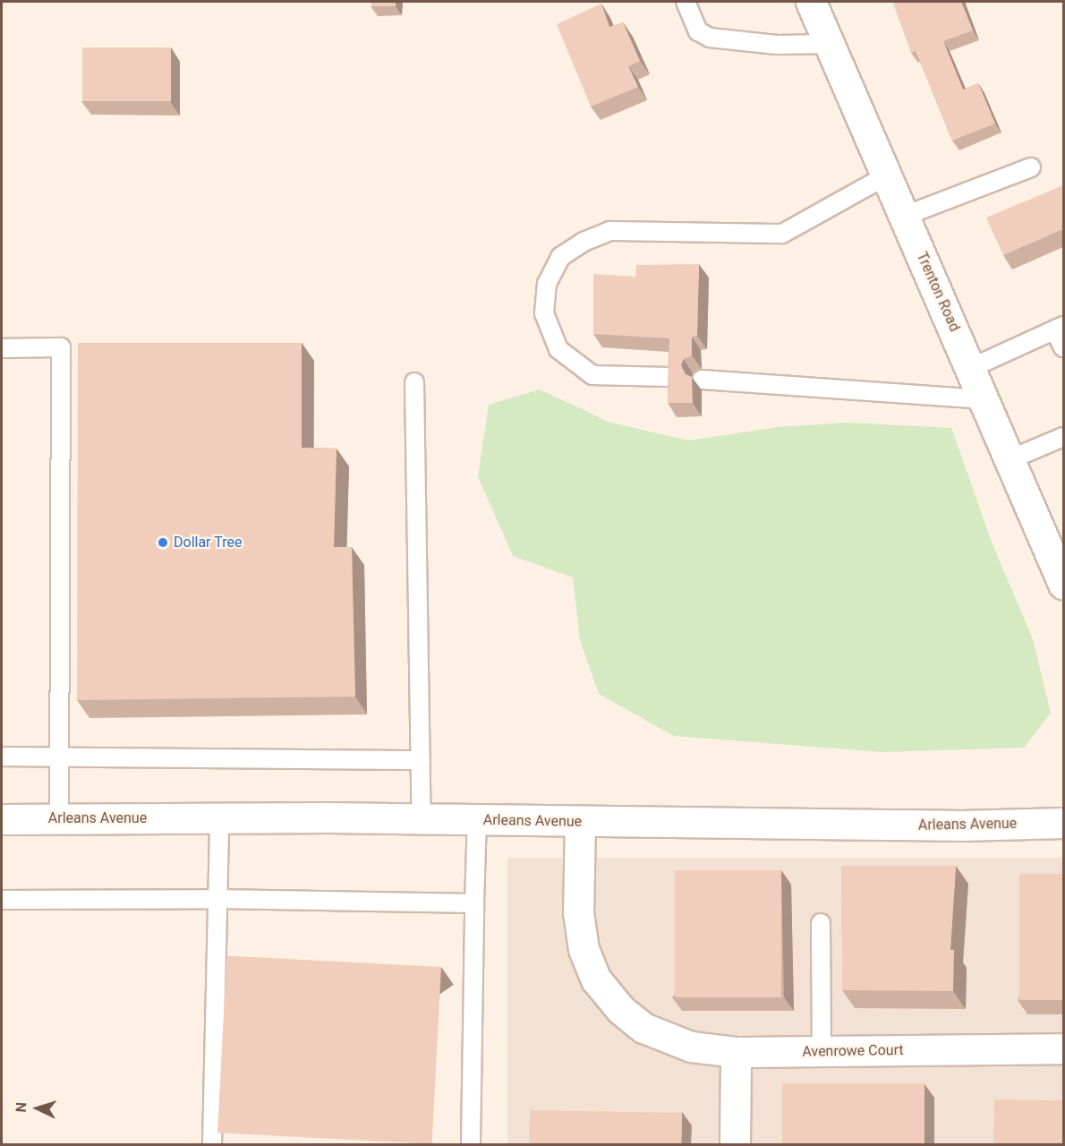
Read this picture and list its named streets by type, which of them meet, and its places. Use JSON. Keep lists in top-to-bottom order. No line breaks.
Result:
{"streets":{"street":["Trenton Road","Arleans Avenue","Avenrowe Court"]},"crossings":[["Arleans Avenue","Avenrowe Court"]],"places":["Dollar Tree"],"north":"left"}
